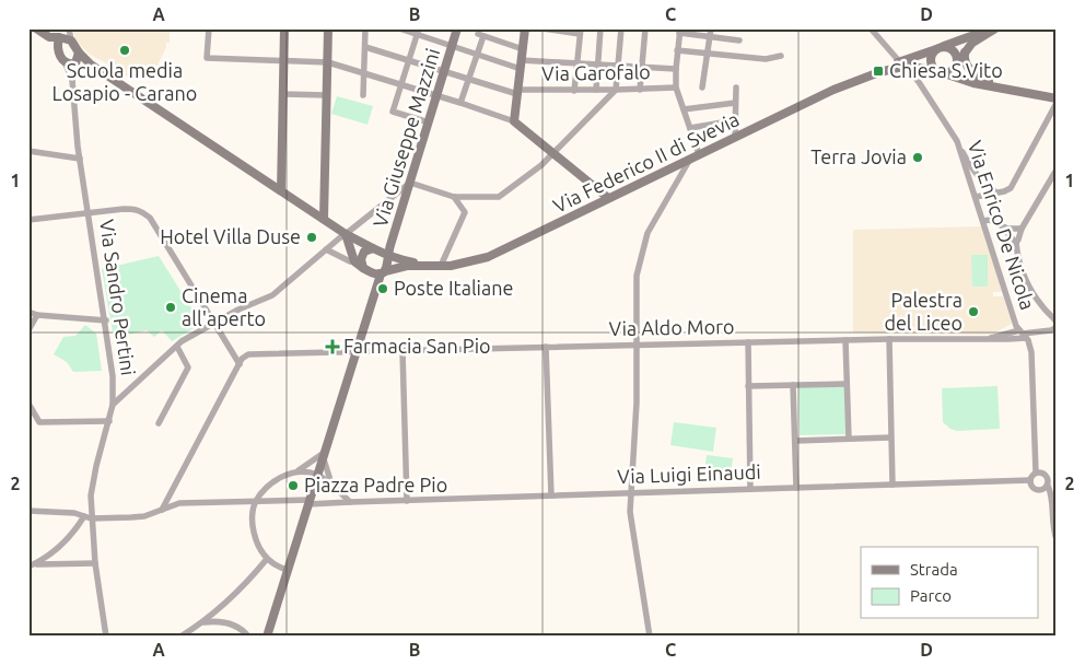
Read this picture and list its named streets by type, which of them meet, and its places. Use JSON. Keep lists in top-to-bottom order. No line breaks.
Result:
{"streets":{"main road":["Via Giuseppe Mazzini","Via Federico II di Svevia"],"street":["Via Garofalo","Via Enrico De Nicola","Via Sandro Pertini","Via Aldo Moro","Via Luigi Einaudi"]},"crossings":[["Via Garofalo","Via Giuseppe Mazzini"],["Via Giuseppe Mazzini","Via Federico II di Svevia"],["Via Federico II di Svevia","Via Enrico De Nicola"],["Via Enrico De Nicola","Via Aldo Moro"],["Via Enrico De Nicola","Via Luigi Einaudi"],["Via Sandro Pertini","Via Luigi Einaudi"]],"places":{"other":["Scuola media Losapio - Carano","Terra Jovia","Hotel Villa Duse","Poste Italiane","Cinema all'aperto","Palestra del Liceo","Piazza Padre Pio"],"transit":["Chiesa S.Vito"],"health":["Farmacia San Pio"]},"legend":["Strada","Parco"],"grid":{"columns":["A","B","C","D"],"rows":["1","2"]}}
